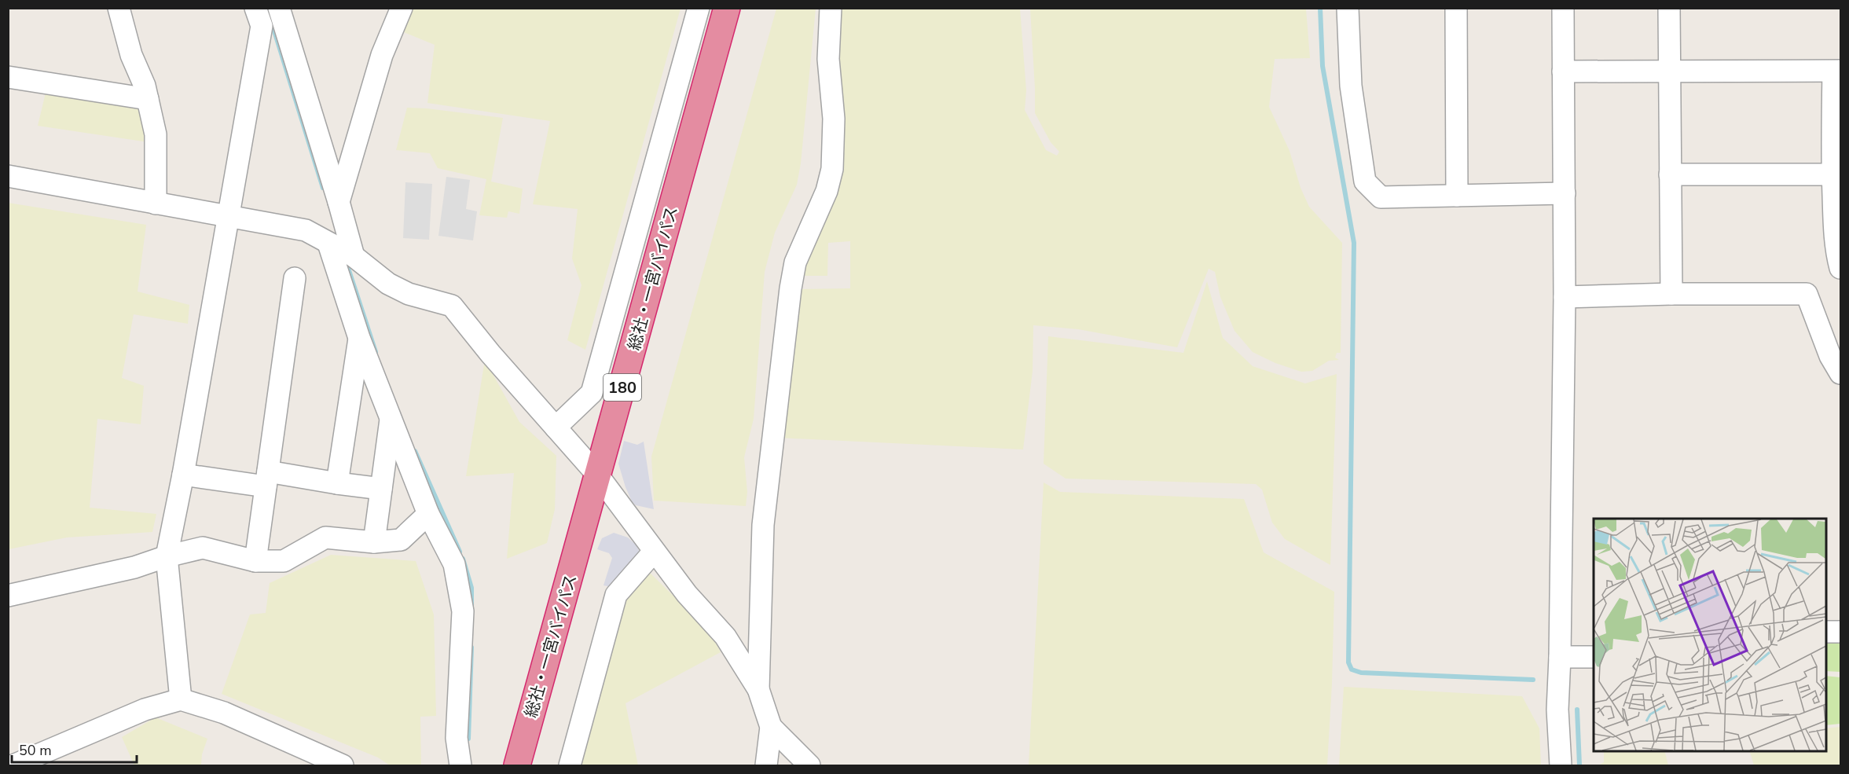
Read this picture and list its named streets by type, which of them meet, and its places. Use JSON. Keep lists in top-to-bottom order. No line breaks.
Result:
{"streets":{"highway":["総社・一宮バイパス","180"]},"scale_bar":"50 m"}
